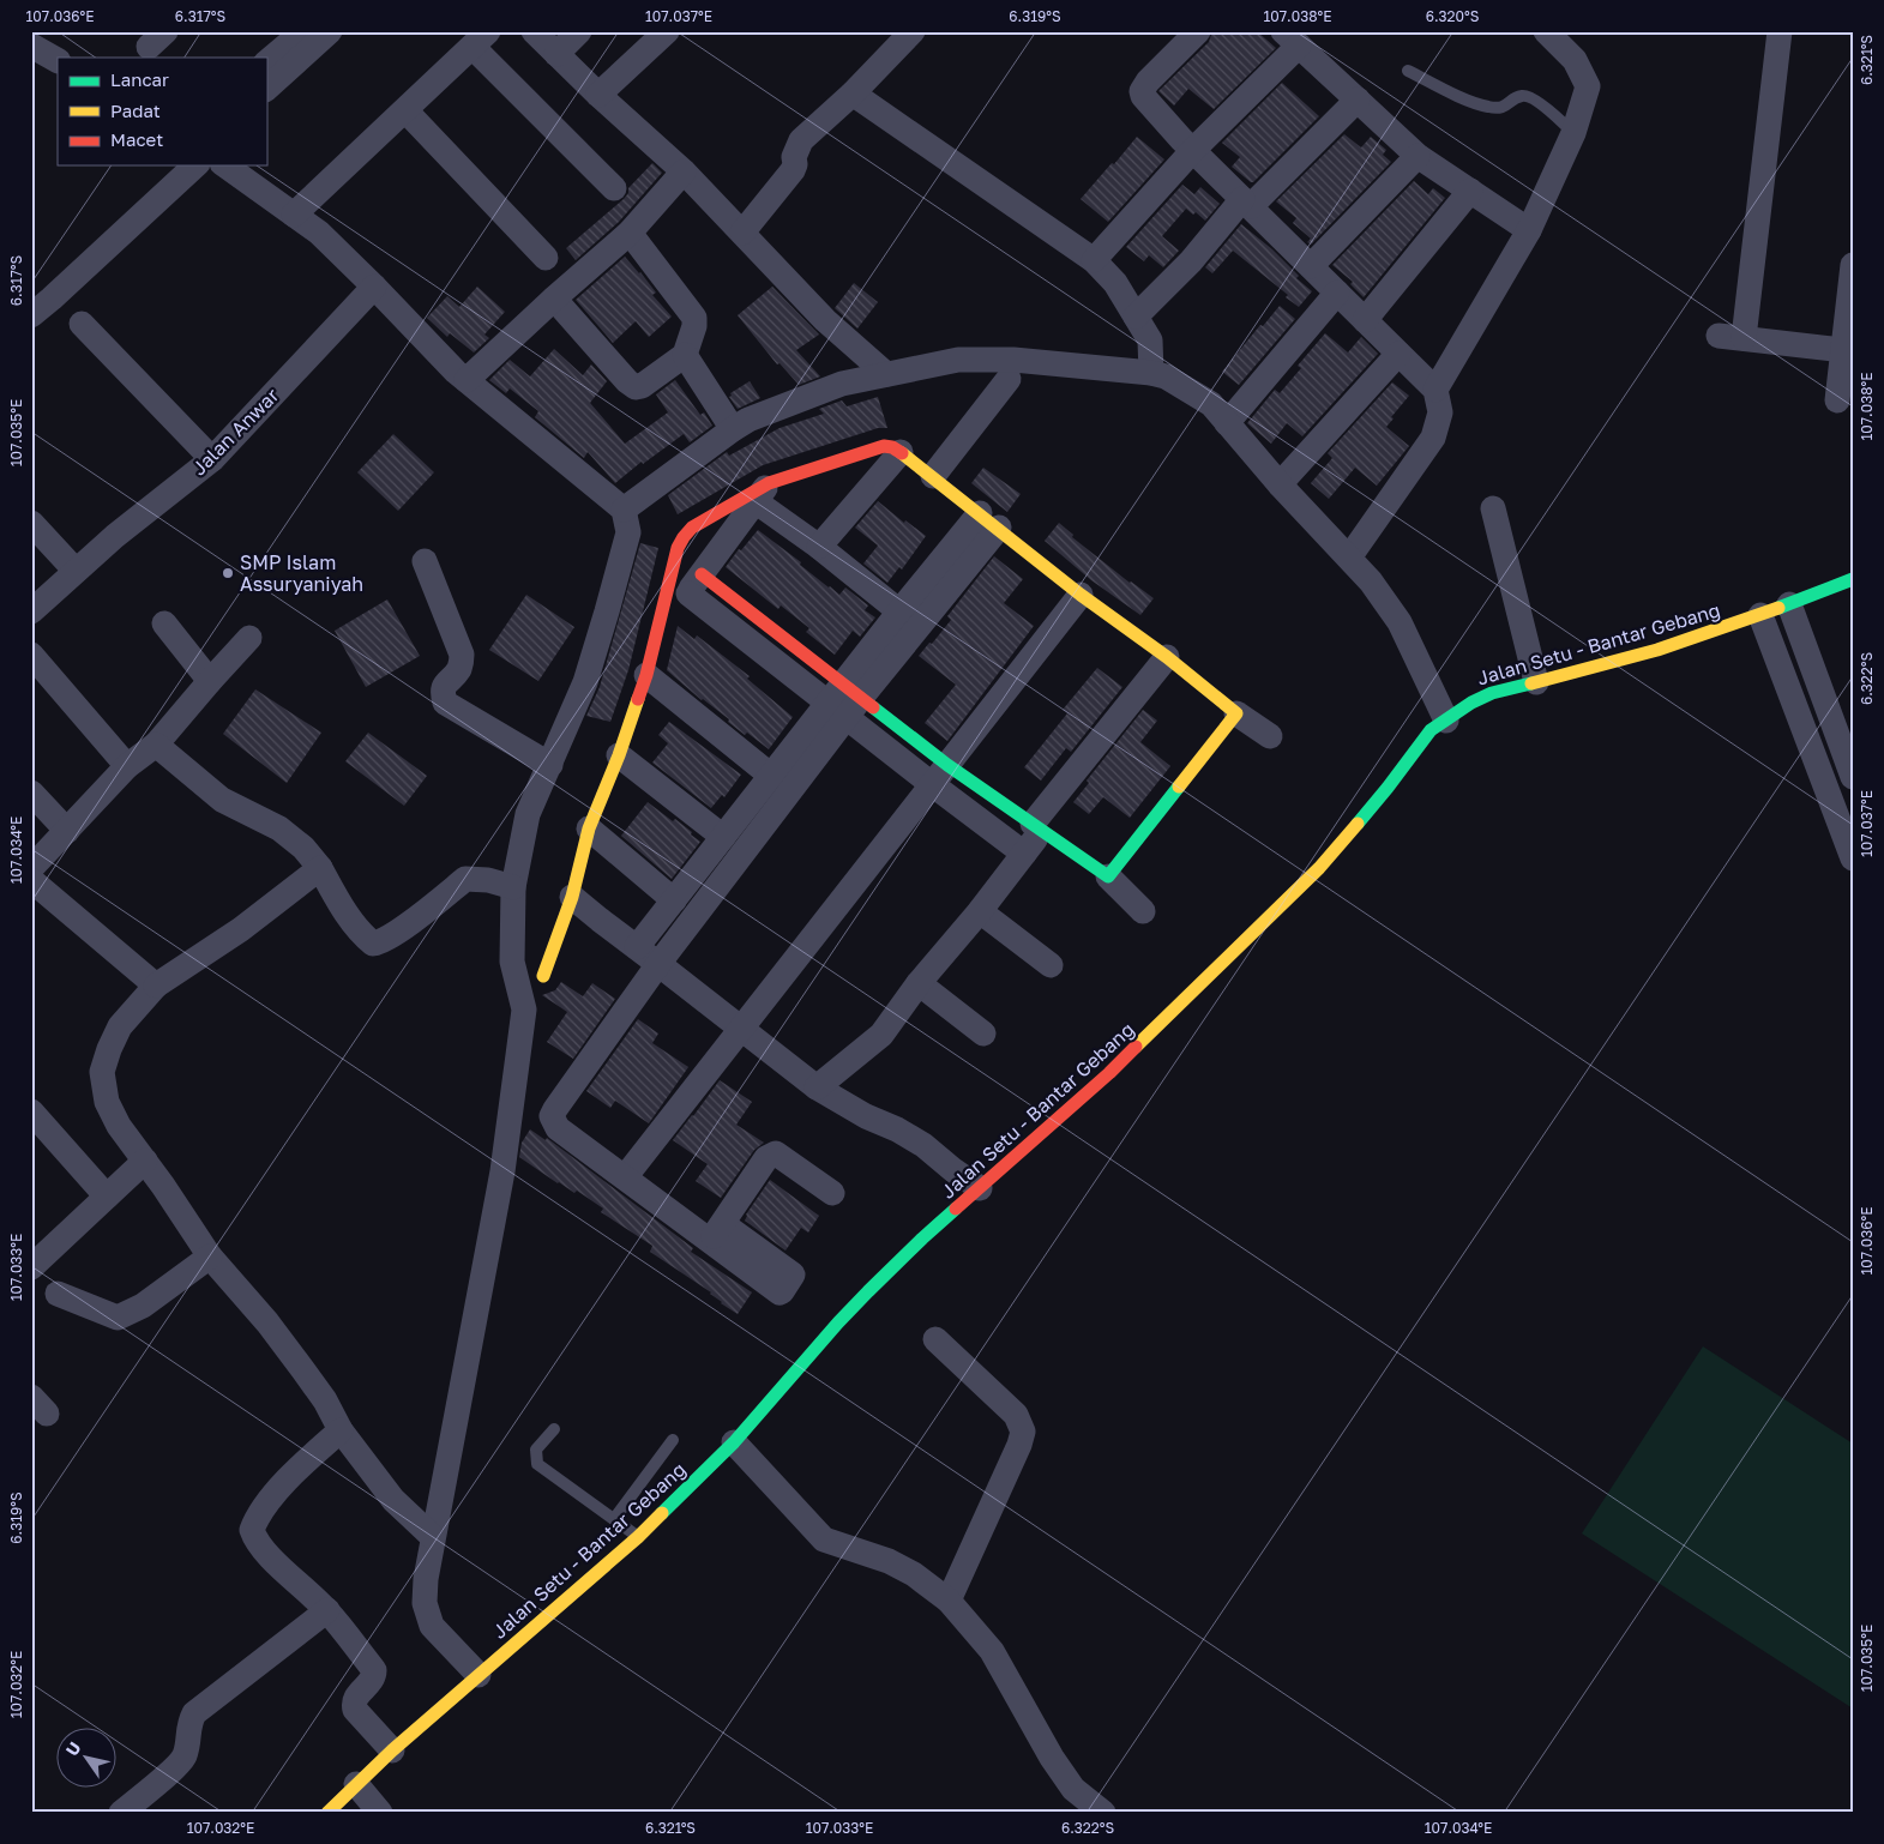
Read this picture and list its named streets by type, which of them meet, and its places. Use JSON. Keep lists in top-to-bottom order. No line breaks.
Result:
{"streets":{"main road":["Jalan Setu - Bantar Gebang"],"street":["Jalan Anwar"]},"places":["SMP Islam Assuryaniyah"],"legend":["Lancar","Padat","Macet"],"north":"top left","coordinates":["107.036°E","6.317°S","107.037°E","6.319°S","107.038°E","6.320°S","6.321°S","107.035°E","6.322°S","107.034°E","107.033°E","107.032°E"]}
